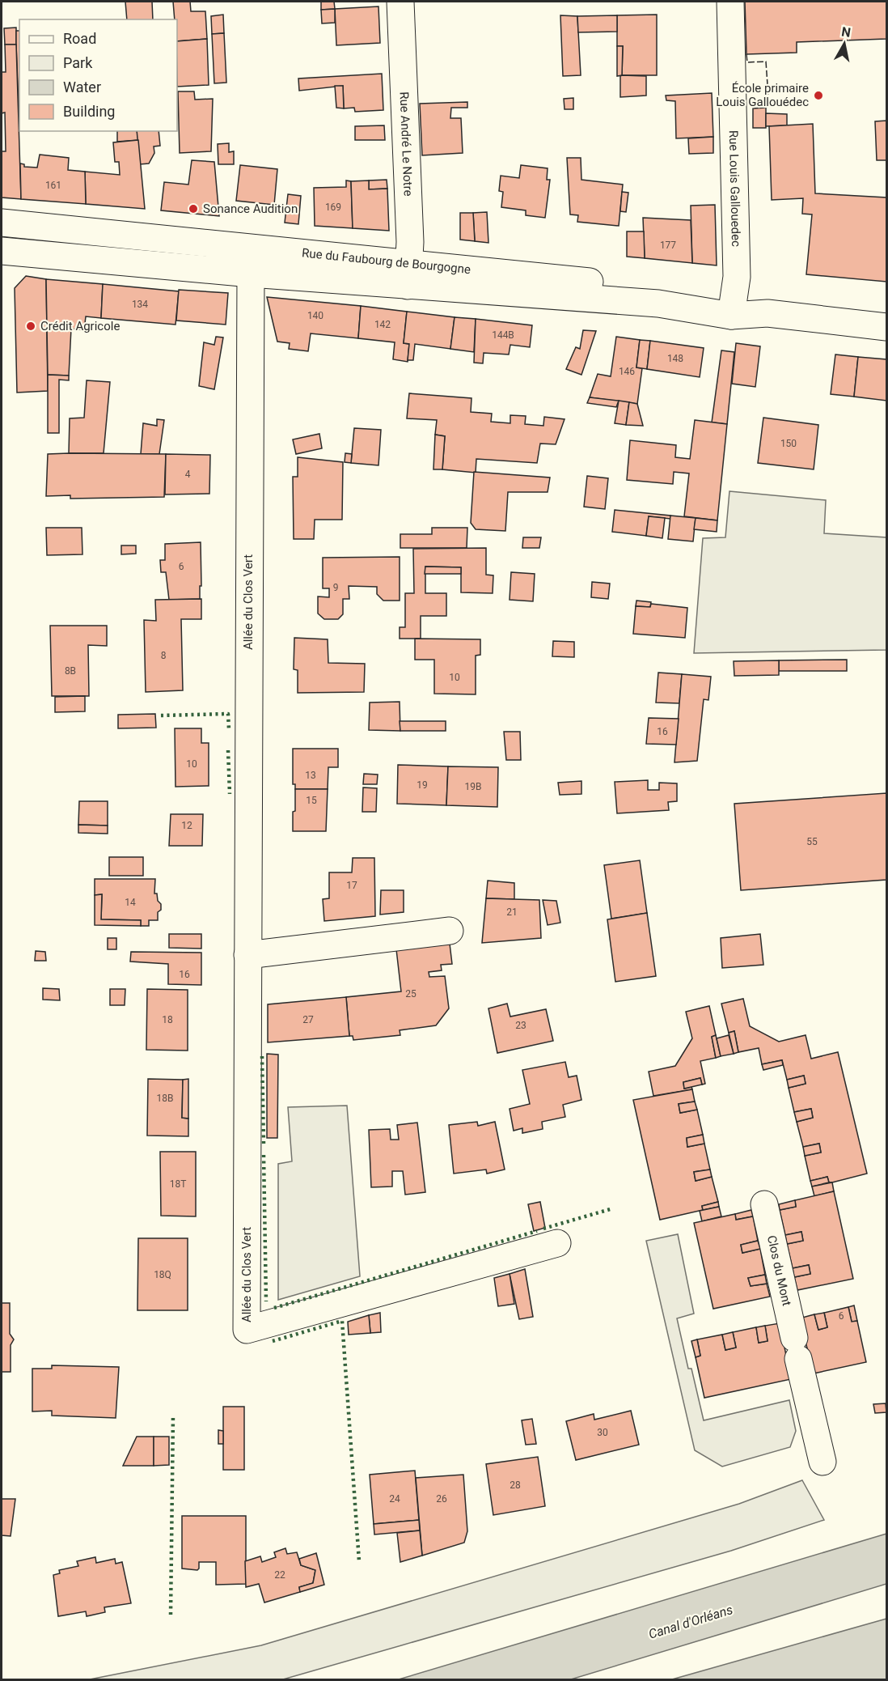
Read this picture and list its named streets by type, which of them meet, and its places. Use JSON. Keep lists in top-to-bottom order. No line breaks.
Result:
{"streets":{"street":["Rue André Le Notre","Rue Louis Gallouedec","Rue du Faubourg de Bourgogne","Allée du Clos Vert","Clos du Mont"]},"crossings":[["Rue André Le Notre","Rue du Faubourg de Bourgogne"],["Rue Louis Gallouedec","Rue du Faubourg de Bourgogne"],["Rue du Faubourg de Bourgogne","Allée du Clos Vert"]],"water":["Canal d'Orléans"],"places":["École primaire Louis Gallouédec","Sonance Audition","Crédit Agricole"],"house_numbers":["161","169","177","134","140","142","144B","148","146","150","4","6","9","8","8B","10","16","10","13","19","19B","15","12","55","17","14","21","16","25","18","27","23","18B","18T","18Q","6","30","28","24","26","22"],"legend":["Road","Park","Water","Building"],"north":"top"}
